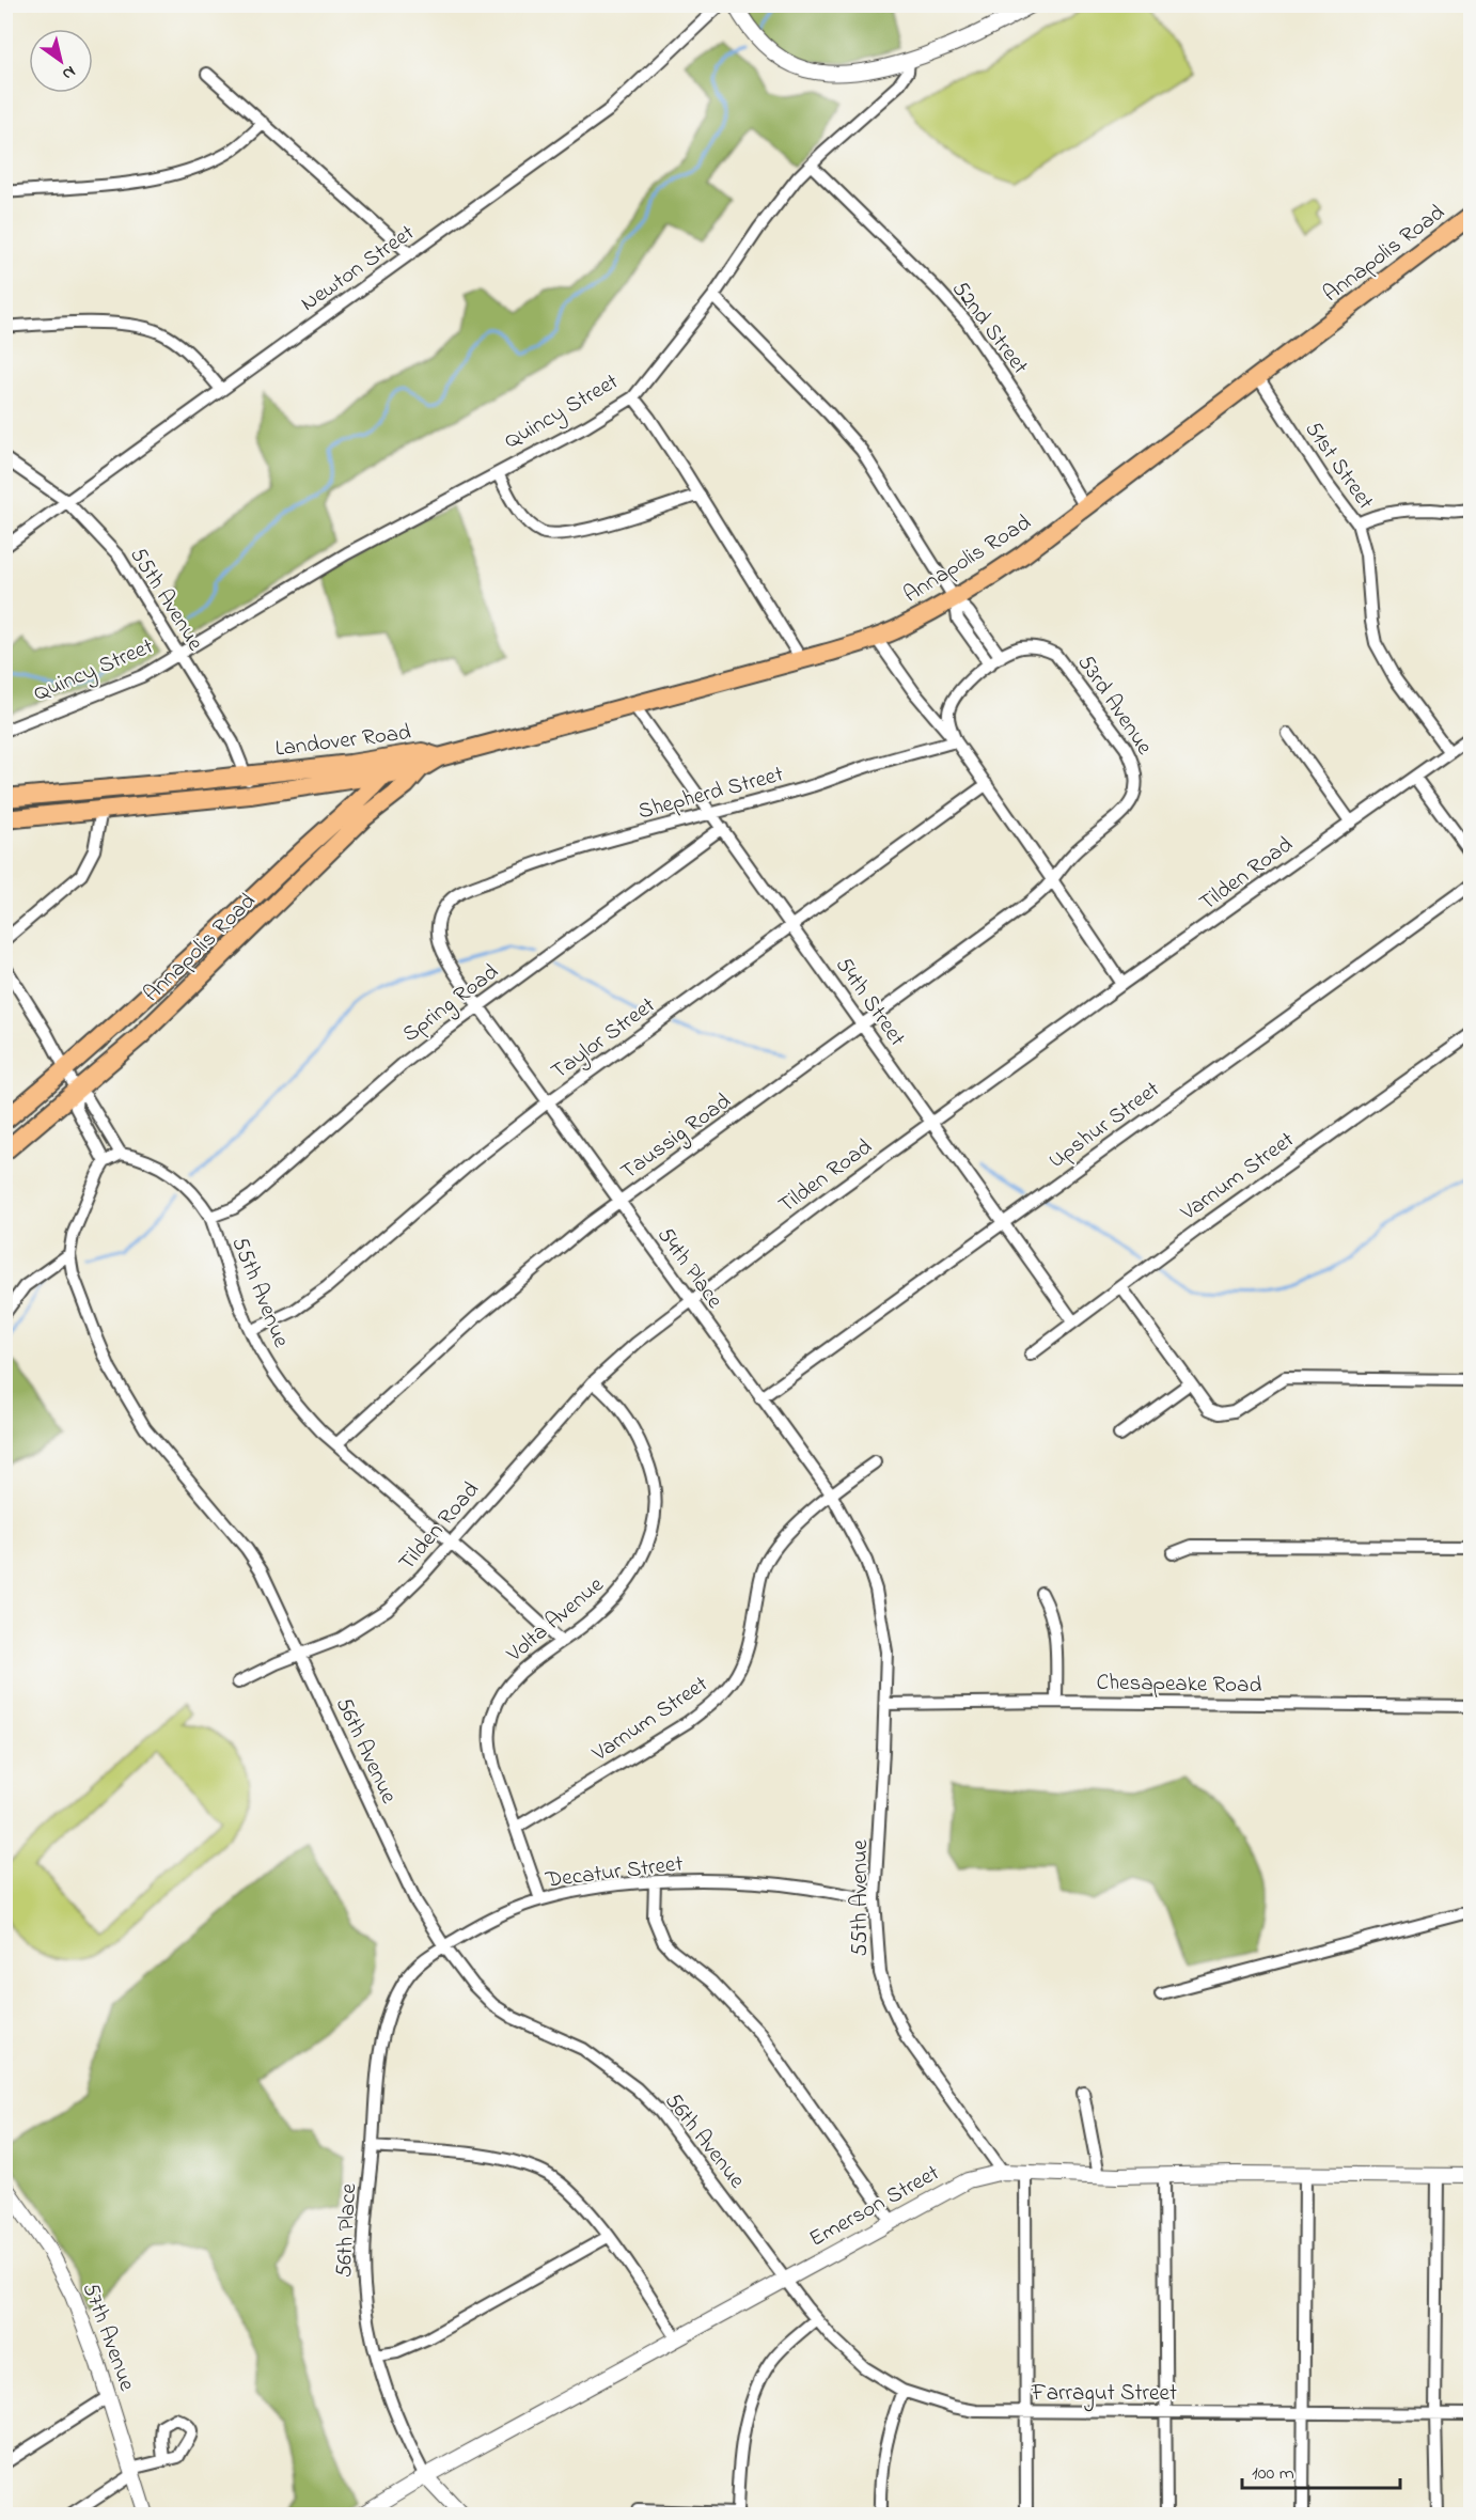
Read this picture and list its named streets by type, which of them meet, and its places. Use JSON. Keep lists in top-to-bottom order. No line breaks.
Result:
{"streets":{"main road":["Annapolis Road","Landover Road"],"street":["Newton Street","52nd Street","Quincy Street","51st Street","55th Avenue","53rd Avenue","Shepherd Street","Tilden Road","54th Street","Spring Road","Taylor Street","Upshur Street","Taussig Road","Varnum Street","54th Place","Volta Avenue","Chesapeake Road","56th Avenue","Decatur Street","Emerson Street","56th Place","57th Avenue","Farragut Street"]},"crossings":[["Annapolis Road","52nd Street"],["Annapolis Road","51st Street"],["Annapolis Road","Landover Road"],["Annapolis Road","54th Street"],["Newton Street","55th Avenue"],["52nd Street","Quincy Street"],["Quincy Street","55th Avenue"],["51st Street","Tilden Road"],["55th Avenue","Landover Road"],["55th Avenue","Tilden Road"],["55th Avenue","Spring Road"],["55th Avenue","Taylor Street"],["55th Avenue","Taussig Road"],["55th Avenue","54th Place"],["55th Avenue","Volta Avenue"],["55th Avenue","Chesapeake Road"],["55th Avenue","Decatur Street"],["55th Avenue","Emerson Street"],["53rd Avenue","Shepherd Street"],["53rd Avenue","Taussig Road"],["Shepherd Street","54th Street"],["Shepherd Street","54th Place"],["Tilden Road","54th Street"],["Tilden Road","54th Place"],["Tilden Road","Volta Avenue"],["Tilden Road","56th Avenue"],["54th Street","Spring Road"],["54th Street","Taylor Street"],["54th Street","Upshur Street"],["54th Street","Taussig Road"],["54th Street","Varnum Street"],["Spring Road","54th Place"],["Taylor Street","54th Place"],["Upshur Street","54th Place"],["Taussig Road","54th Place"],["Varnum Street","54th Place"],["Varnum Street","Volta Avenue"],["54th Place","Chesapeake Road"],["Volta Avenue","Decatur Street"],["56th Avenue","Decatur Street"],["56th Avenue","Emerson Street"],["56th Avenue","56th Place"],["56th Avenue","Farragut Street"],["Decatur Street","56th Place"],["Emerson Street","56th Place"],["Emerson Street","Farragut Street"]],"scale_bar":"100 m","north":"bottom right"}
